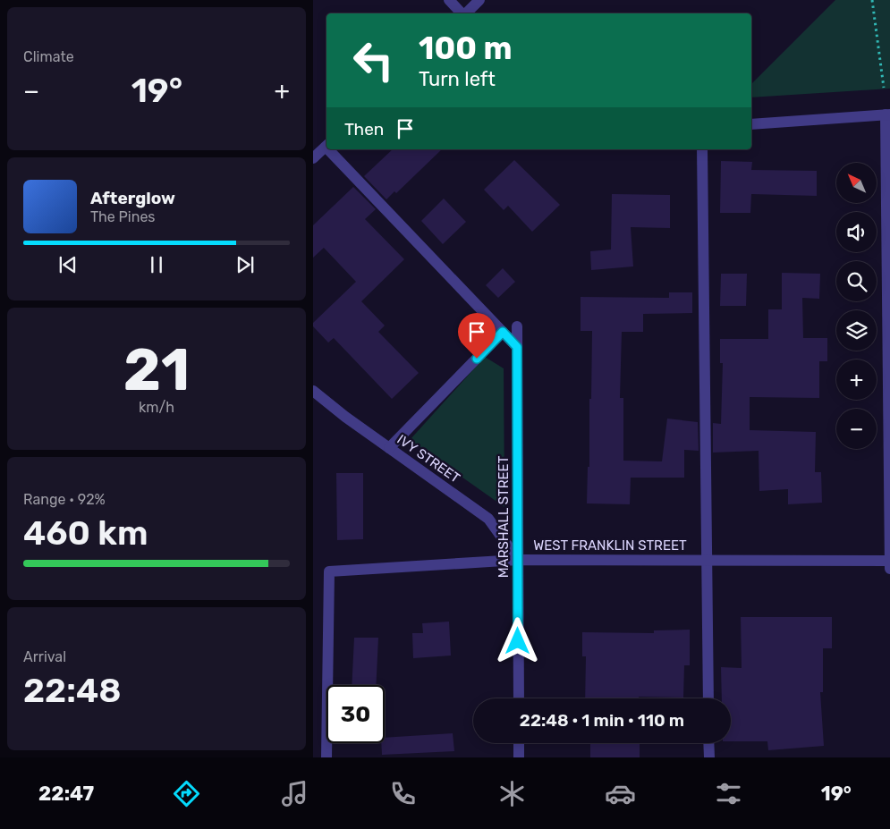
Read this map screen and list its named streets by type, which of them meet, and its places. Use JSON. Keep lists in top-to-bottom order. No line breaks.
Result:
{"streets":{"street":["IVY STREET","MARSHALL STREET","WEST FRANKLIN STREET"]},"crossings":[["IVY STREET","MARSHALL STREET"],["IVY STREET","WEST FRANKLIN STREET"],["MARSHALL STREET","WEST FRANKLIN STREET"]],"north":"top left","page":{"tile":["Climate",["21","km/h"],["Range · 92%","460 km"],["Arrival","22:48"]],"turn":["100 m","Turn left"],"heat":["−","19°","+"],"then":"Then","map_buttons":["+","−"],"song":["Afterglow","The Pines"],"limit":"30","trip":"22:48 · 1 min · 110 m","tabs":["22:47","19°"]}}
